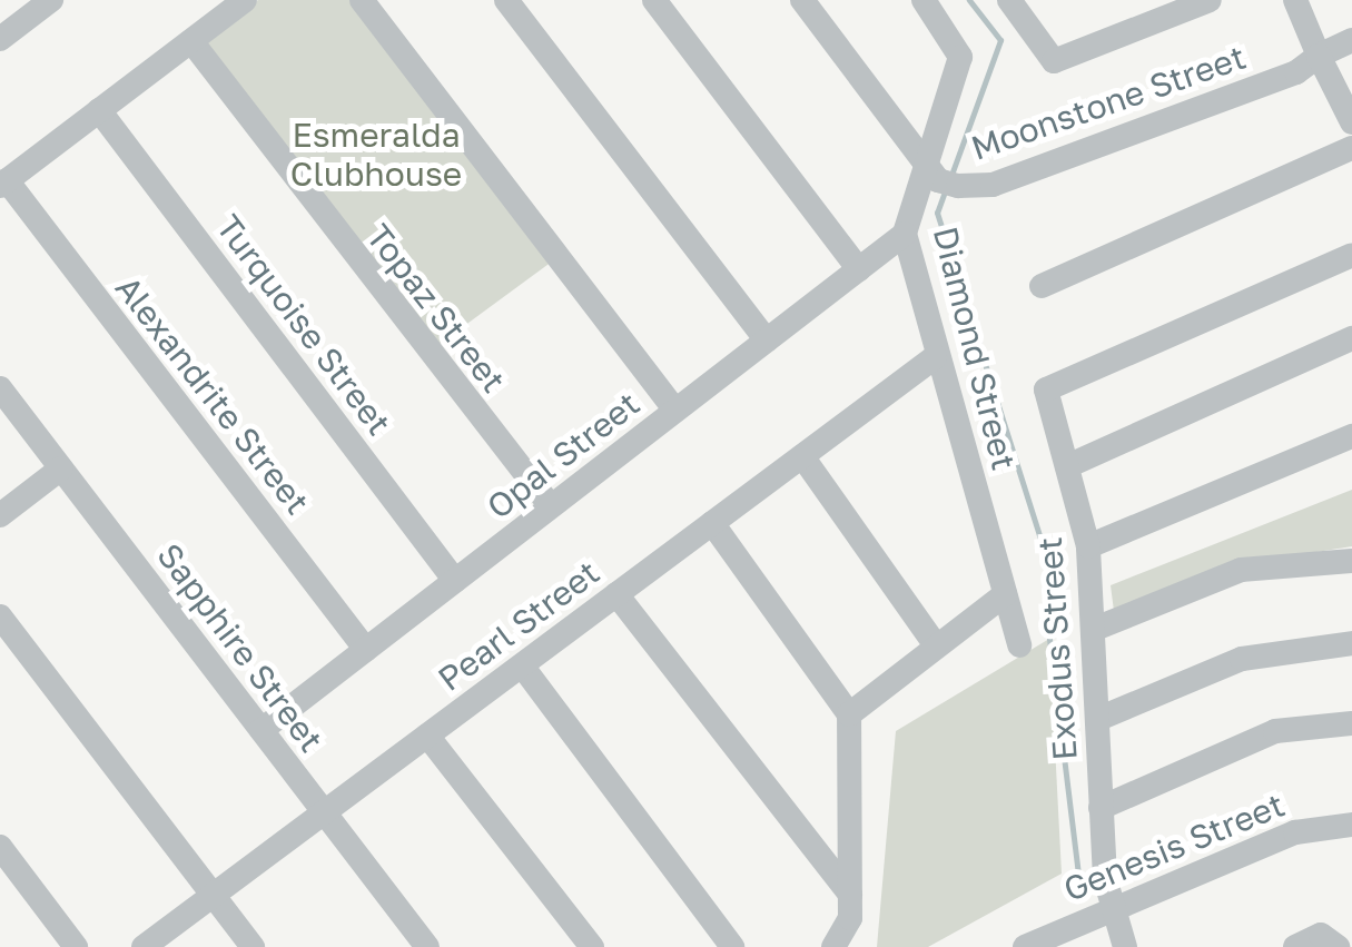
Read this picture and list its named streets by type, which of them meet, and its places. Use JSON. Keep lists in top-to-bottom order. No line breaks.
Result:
{"streets":{"street":["Moonstone Street","Topaz Street","Turquoise Street","Diamond Street","Alexandrite Street","Opal Street","Pearl Street","Sapphire Street","Exodus Street","Genesis Street"]},"crossings":[["Moonstone Street","Diamond Street"],["Topaz Street","Opal Street"],["Turquoise Street","Opal Street"],["Diamond Street","Opal Street"],["Diamond Street","Pearl Street"],["Alexandrite Street","Opal Street"],["Opal Street","Sapphire Street"],["Pearl Street","Sapphire Street"],["Exodus Street","Genesis Street"]],"parks":["Esmeralda Clubhouse"]}
